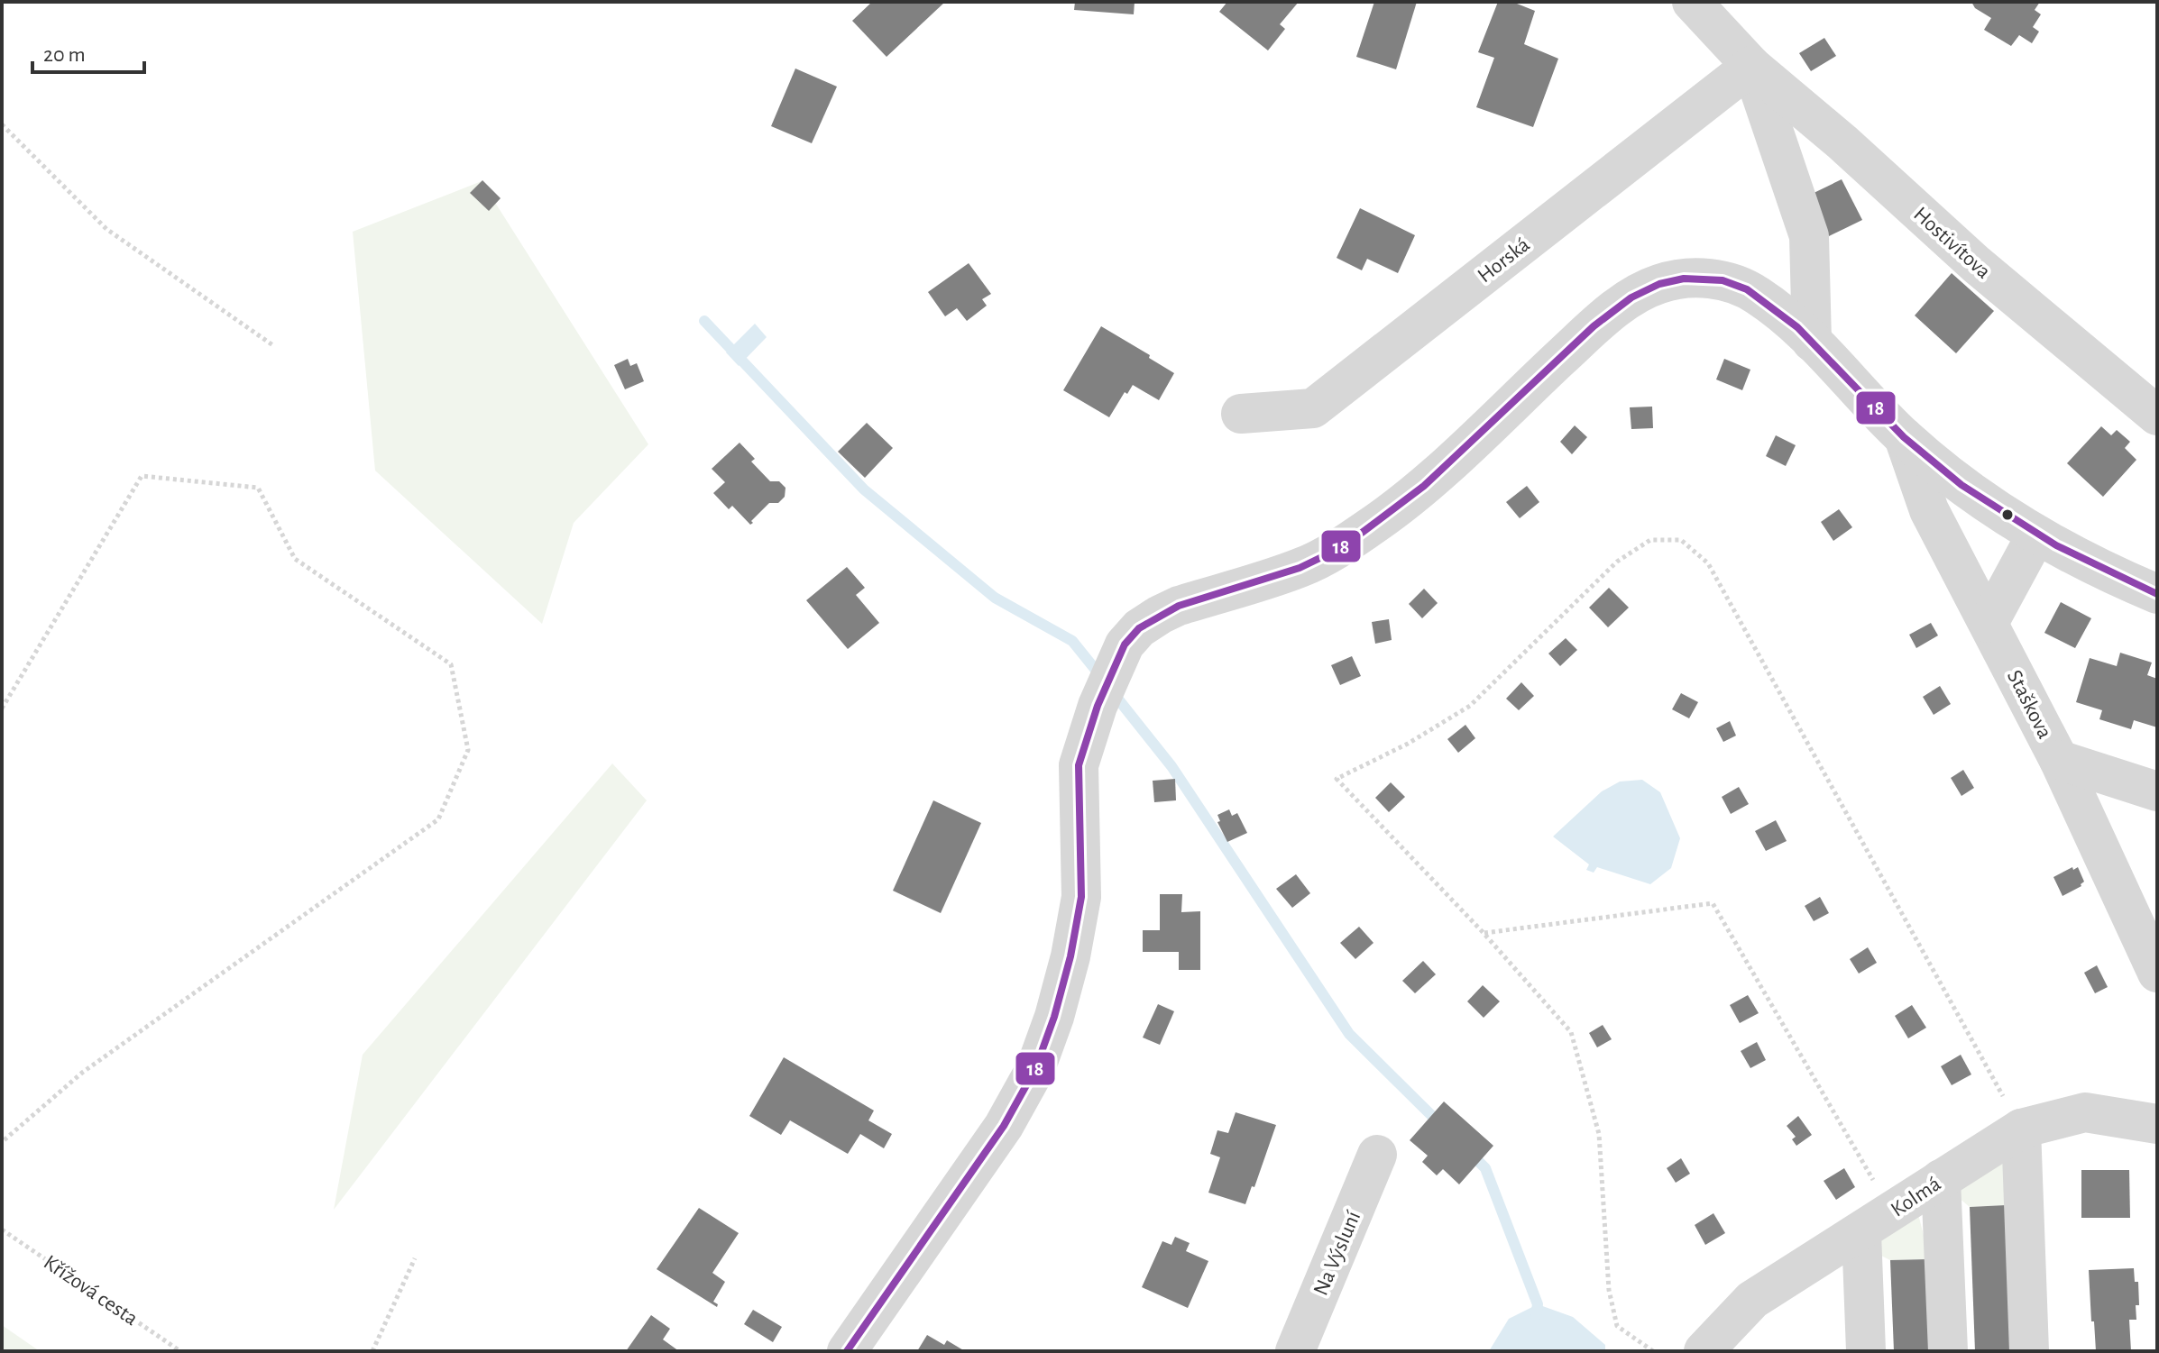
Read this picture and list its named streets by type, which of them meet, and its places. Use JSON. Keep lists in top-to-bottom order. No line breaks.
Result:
{"streets":{"street":["Hostivítova","Horská","Staškova","Kolmá","Na Výsluní"],"path":["Křížová cesta"]},"crossings":[["Hostivítova","Horská"]],"lines":["transit line 18"],"scale_bar":"20 m"}
